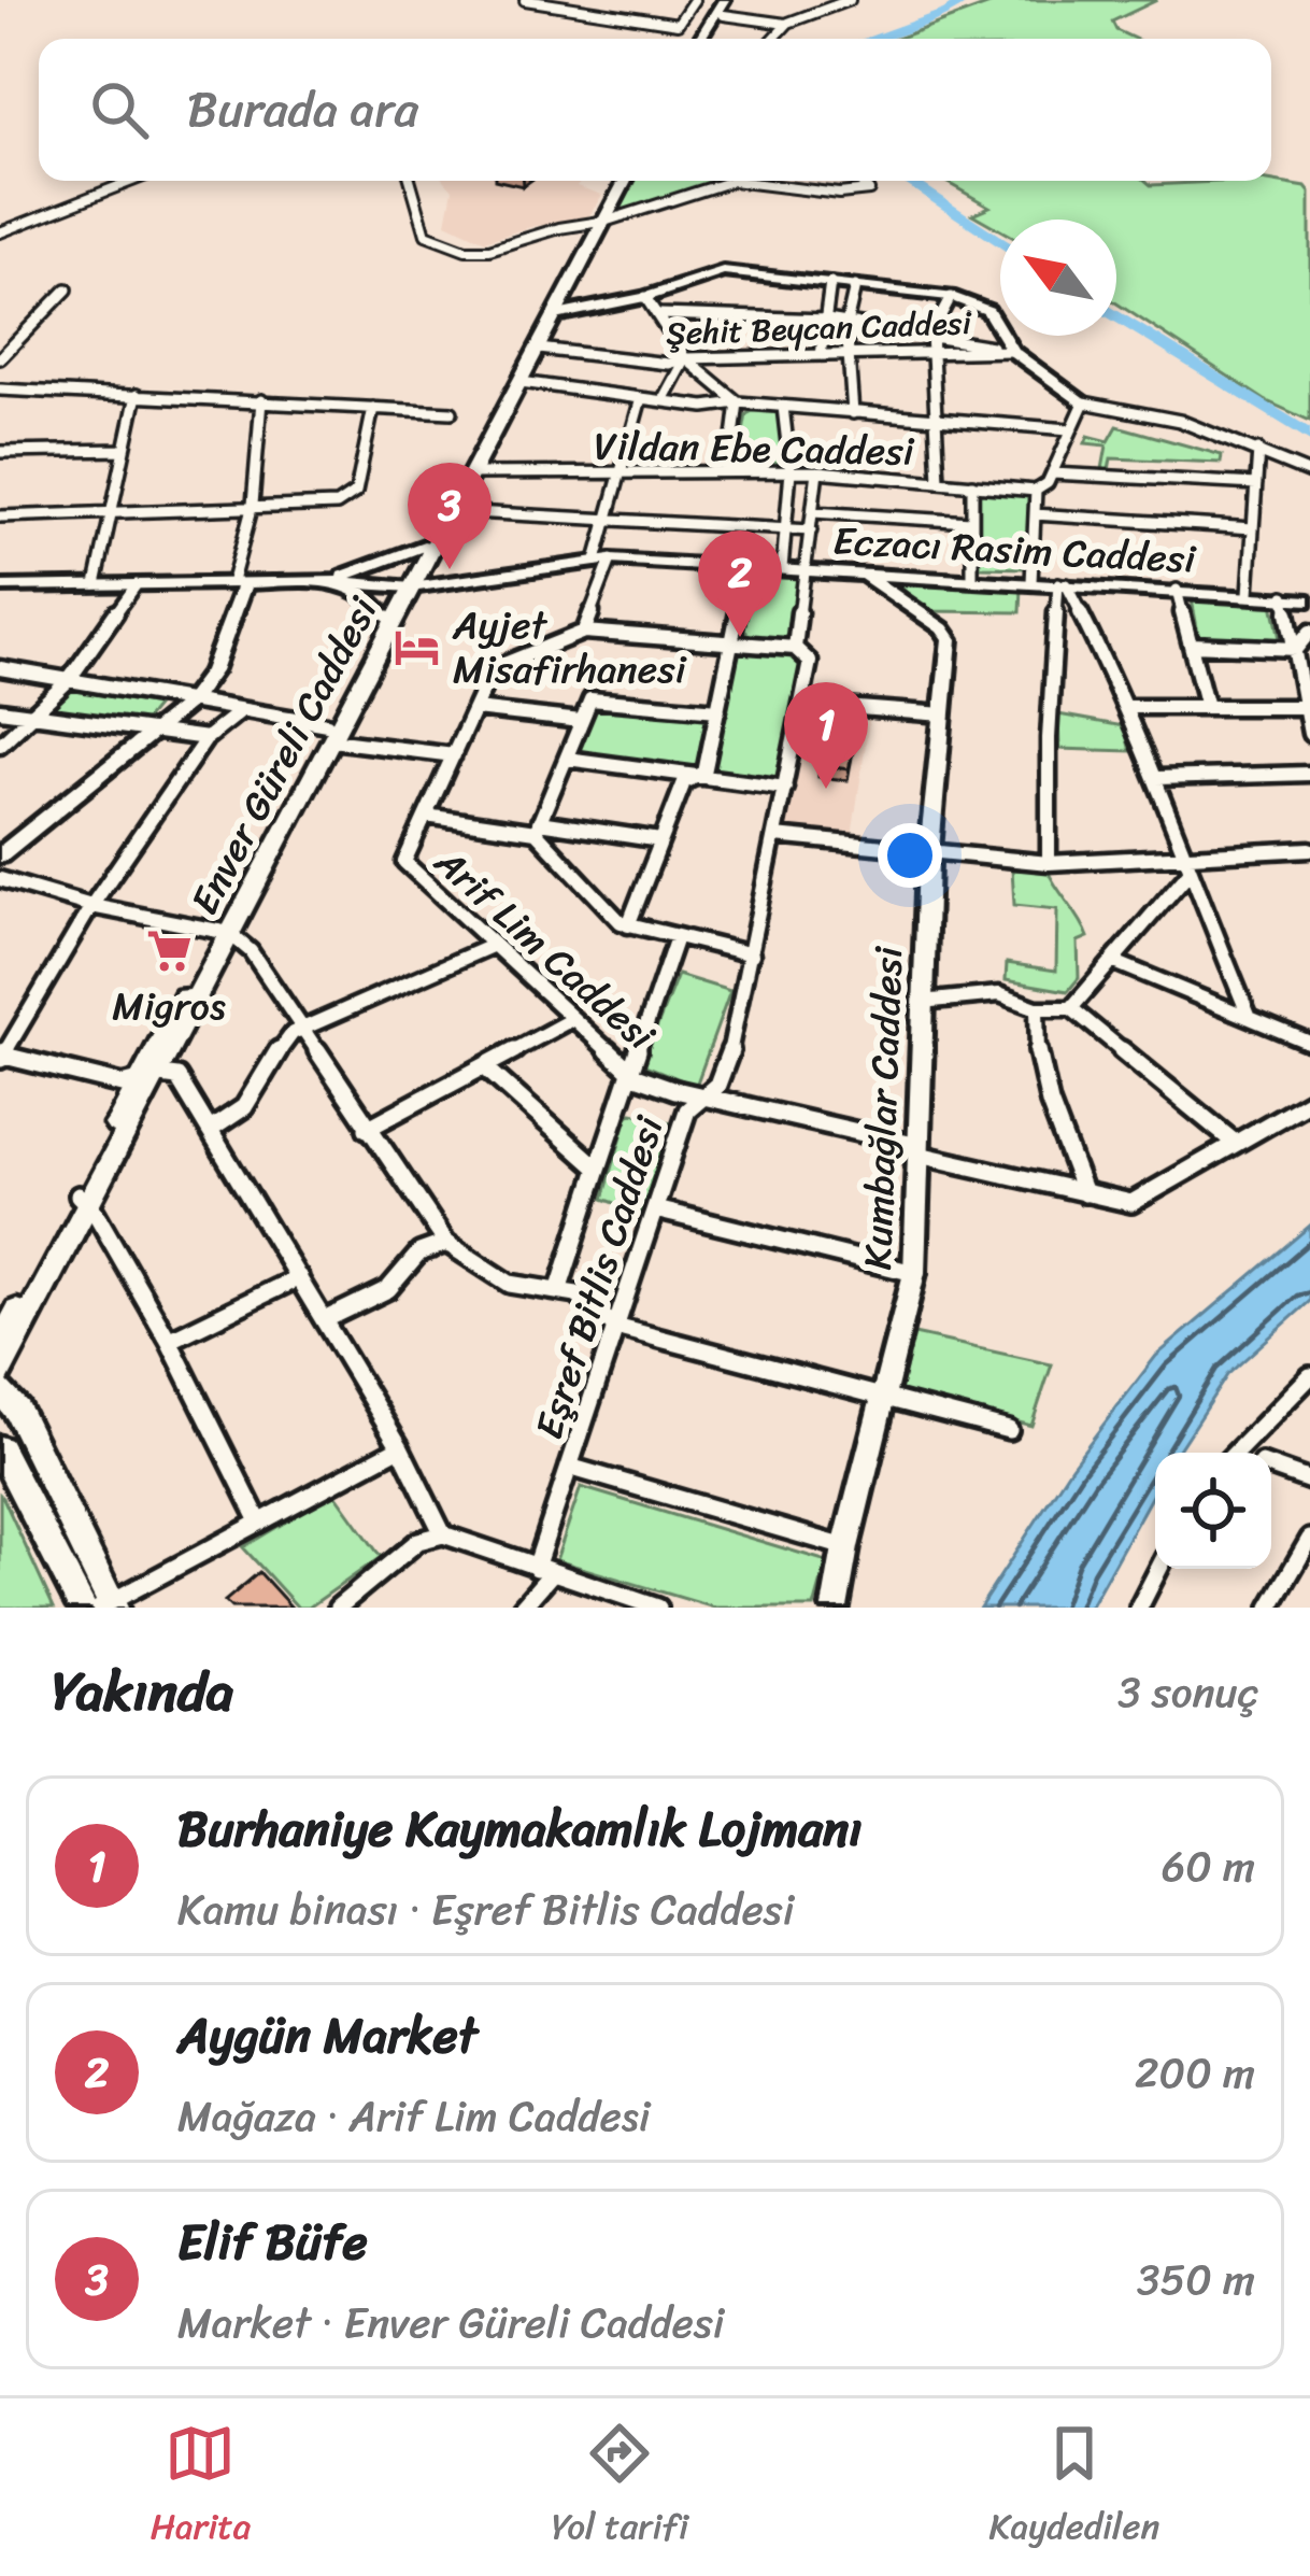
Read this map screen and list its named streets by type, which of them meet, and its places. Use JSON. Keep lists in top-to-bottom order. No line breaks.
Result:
{"streets":{"main road":["Şehit Beycan Caddesi","Eczacı Rasim Caddesi","Enver Güreli Caddesi","Kumbağlar Caddesi"],"street":["Vildan Ebe Caddesi","Arif Lim Caddesi","Eşref Bitlis Caddesi"]},"crossings":[["Şehit Beycan Caddesi","Enver Güreli Caddesi"],["Vildan Ebe Caddesi","Enver Güreli Caddesi"],["Vildan Ebe Caddesi","Eşref Bitlis Caddesi"],["Eczacı Rasim Caddesi","Kumbağlar Caddesi"],["Eczacı Rasim Caddesi","Eşref Bitlis Caddesi"],["Arif Lim Caddesi","Kumbağlar Caddesi"],["Arif Lim Caddesi","Eşref Bitlis Caddesi"]],"places":{"hotel":["Ayjet Misafirhanesi"],"supermarket":["Migros"]},"north":"top left","page":{"search":"Burada ara","pins":["3","2","1"],"heading":["Yakında","3 sonuç"],"list":[{"mark":"1","name":"Burhaniye Kaymakamlık Lojmanı","note":"Kamu binası · Eşref Bitlis Caddesi","value":"60 m"},{"mark":"2","name":"Aygün Market","note":"Mağaza · Arif Lim Caddesi","value":"200 m"},{"mark":"3","name":"Elif Büfe","note":"Market · Enver Güreli Caddesi","value":"350 m"}],"nav":["Harita","Yol tarifi","Kaydedilen"]}}
